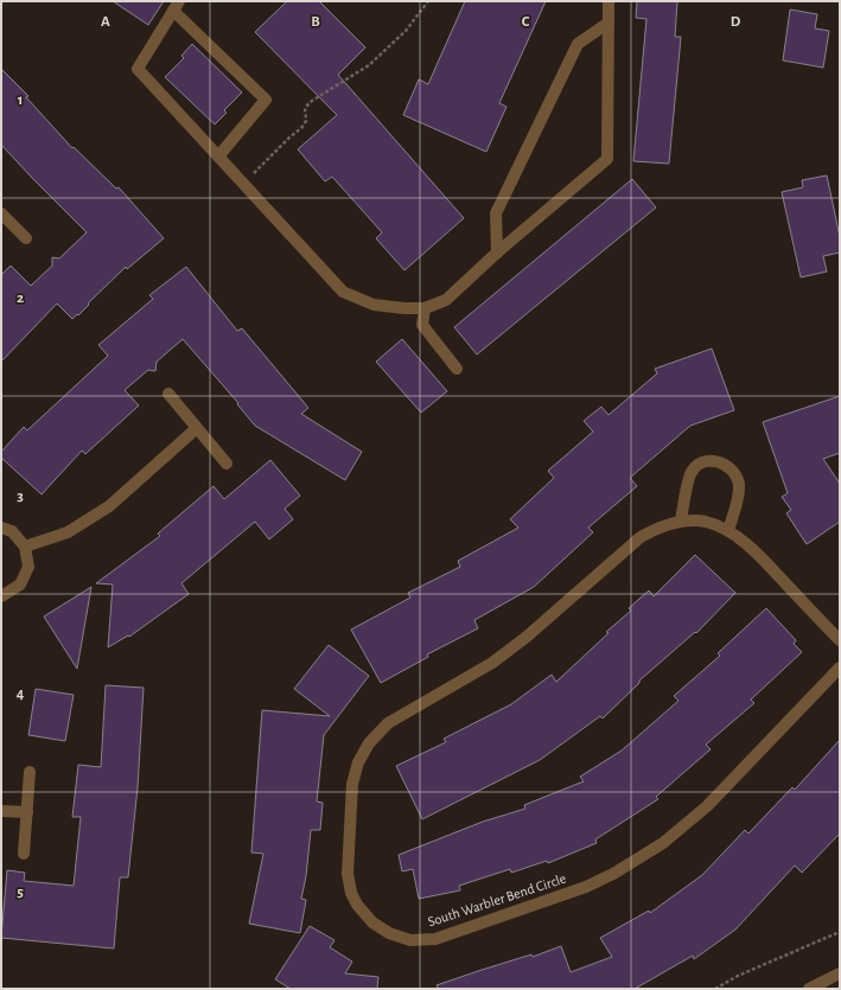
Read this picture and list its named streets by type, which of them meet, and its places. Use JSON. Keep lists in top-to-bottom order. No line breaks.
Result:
{"streets":{"street":["South Warbler Bend Circle"]},"grid":{"columns":["A","B","C","D"],"rows":["1","2","3","4","5"]}}
